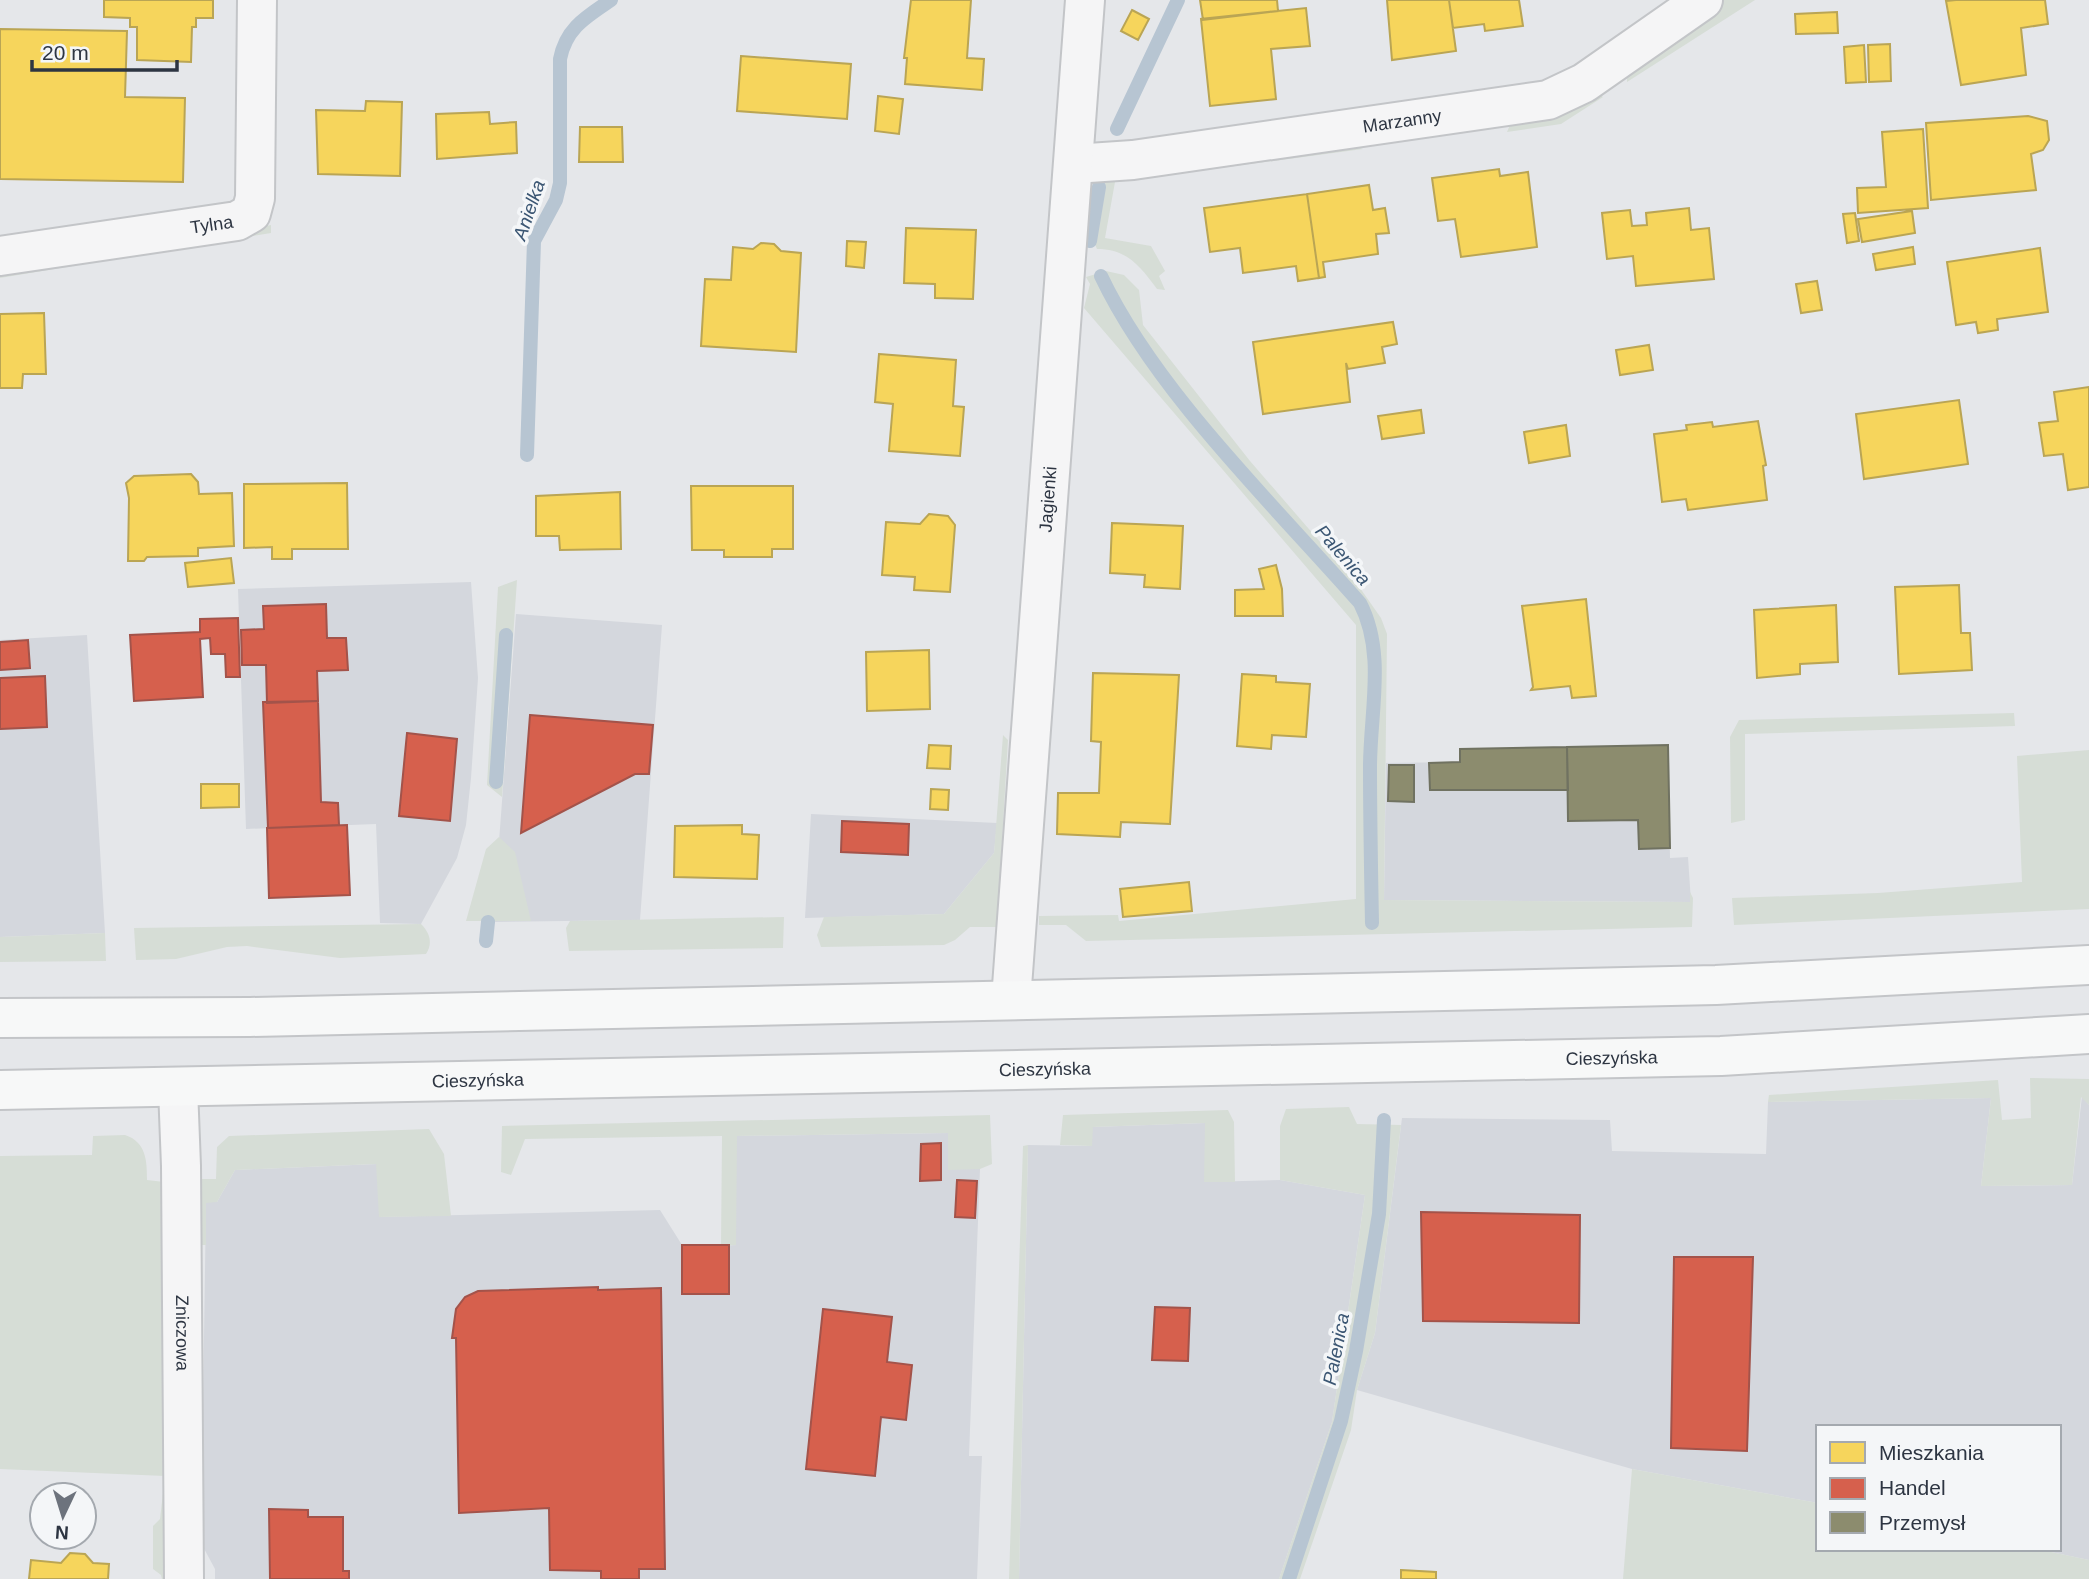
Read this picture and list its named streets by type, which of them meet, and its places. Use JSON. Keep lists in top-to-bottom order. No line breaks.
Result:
{"streets":{"main road":["Cieszyńska"],"street":["Marzanny","Tylna","Jagienki","Zniczowa"]},"crossings":[["Marzanny","Jagienki"],["Cieszyńska","Zniczowa"]],"water":["Anielka","Palenica"],"legend":["Mieszkania","Handel","Przemysł"],"scale_bar":"20 m","north":"bottom"}
